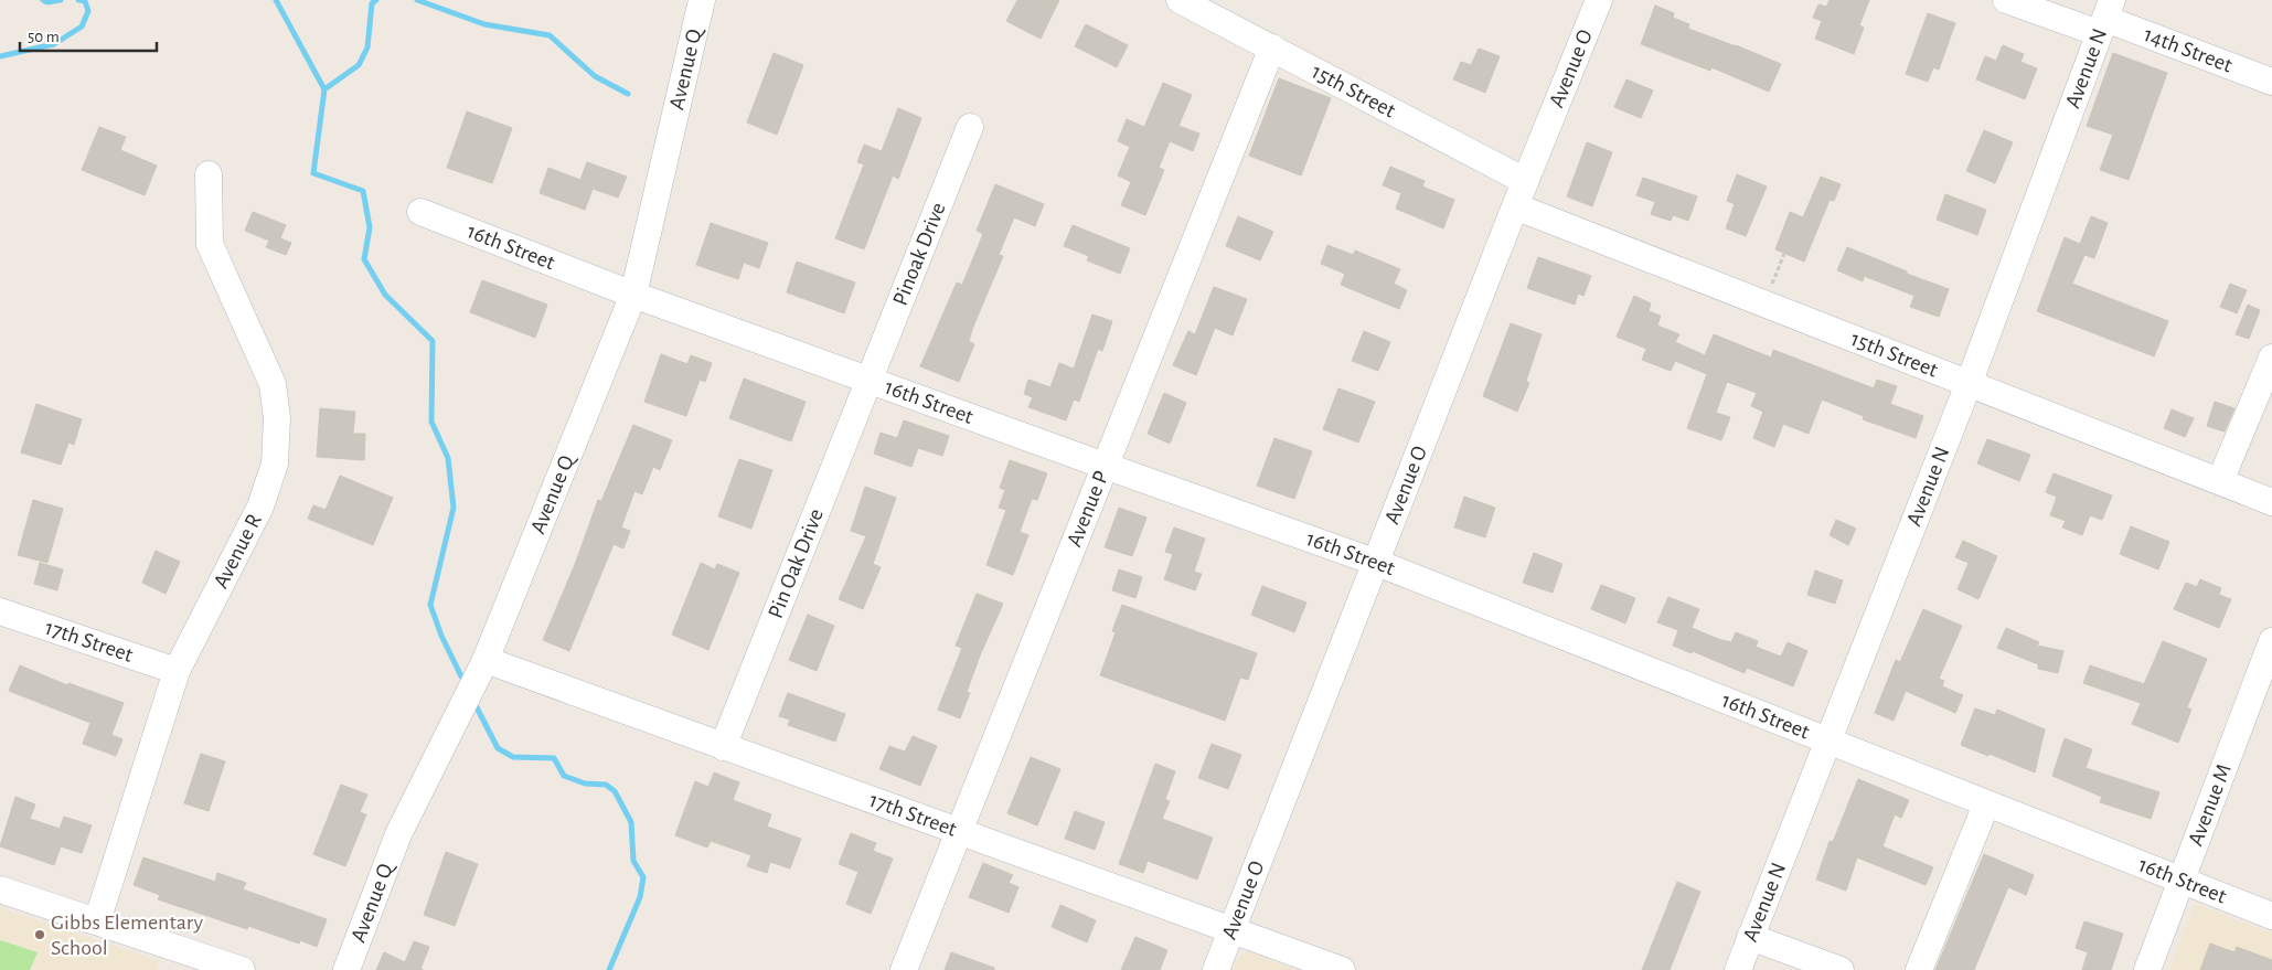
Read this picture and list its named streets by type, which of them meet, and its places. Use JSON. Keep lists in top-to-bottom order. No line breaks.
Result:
{"streets":{"street":["14th Street","Avenue O","Avenue N","Avenue Q","15th Street","16th Street","Pinoak Drive","Avenue P","Avenue R","Pin Oak Drive","17th Street","Avenue M"]},"crossings":[["14th Street","Avenue N"],["Avenue O","15th Street"],["Avenue O","16th Street"],["Avenue O","17th Street"],["Avenue N","15th Street"],["Avenue N","16th Street"],["Avenue Q","16th Street"],["Avenue Q","17th Street"],["15th Street","Avenue P"],["16th Street","Pinoak Drive"],["16th Street","Avenue P"],["16th Street","Pin Oak Drive"],["16th Street","Avenue M"],["Pinoak Drive","Pin Oak Drive"],["Avenue P","17th Street"],["Avenue R","17th Street"],["Pin Oak Drive","17th Street"]],"places":["Gibbs Elementary School"],"scale_bar":"50 m"}
